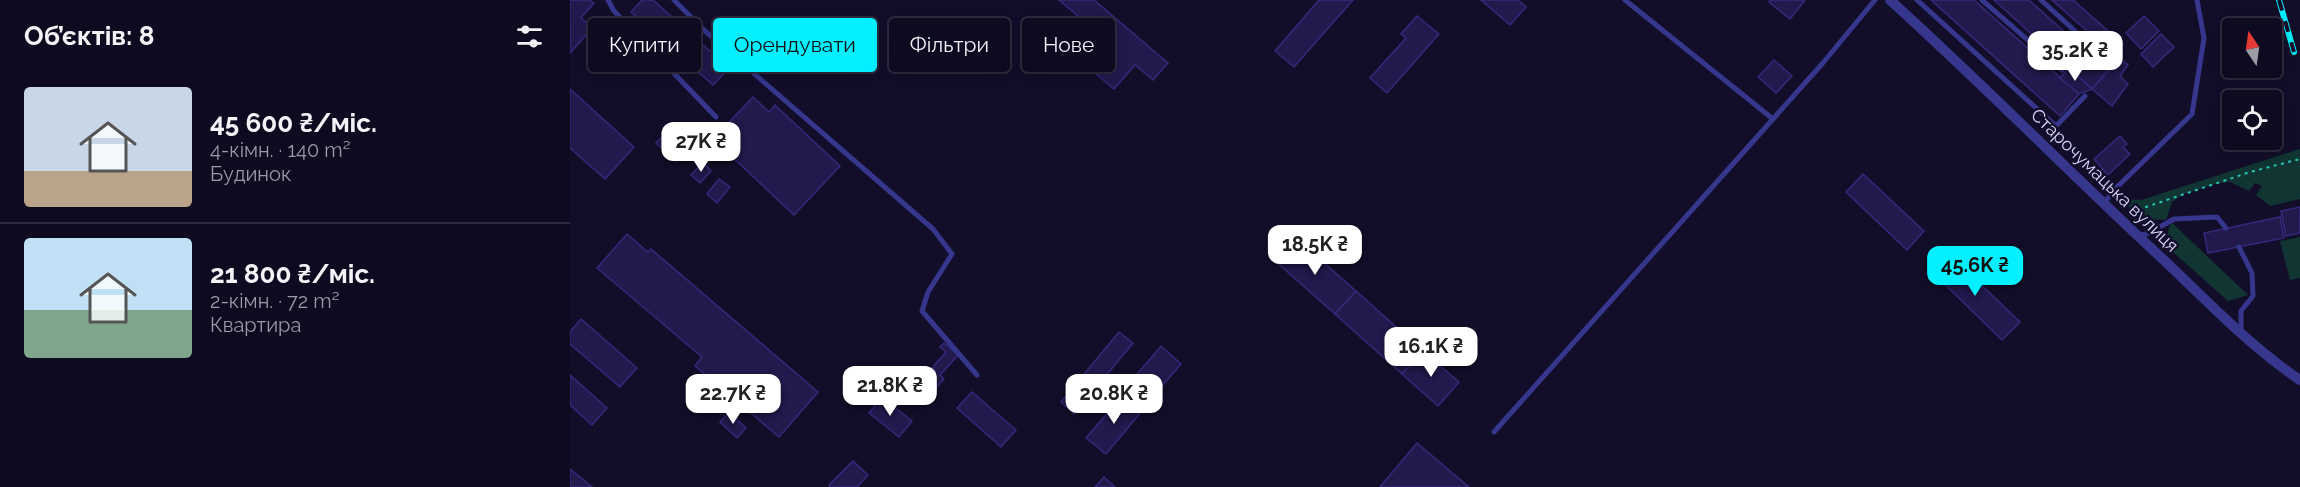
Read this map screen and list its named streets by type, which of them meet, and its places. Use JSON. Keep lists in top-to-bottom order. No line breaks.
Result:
{"streets":{"street":["Старочумацька вулиця"]},"north":"top","page":{"heading":"Об’єктів: 8","chip":["Купити","Орендувати","Фільтри","Нове"],"price":["35.2K ₴","27K ₴","18.5K ₴","45.6K ₴","16.1K ₴","21.8K ₴","22.7K ₴","20.8K ₴"],"list":[{"name":"45 600 ₴/міс.","note":"4-кімн. · 140 m² · Будинок"},{"name":"21 800 ₴/міс.","note":"2-кімн. · 72 m² · Квартира"}]}}
